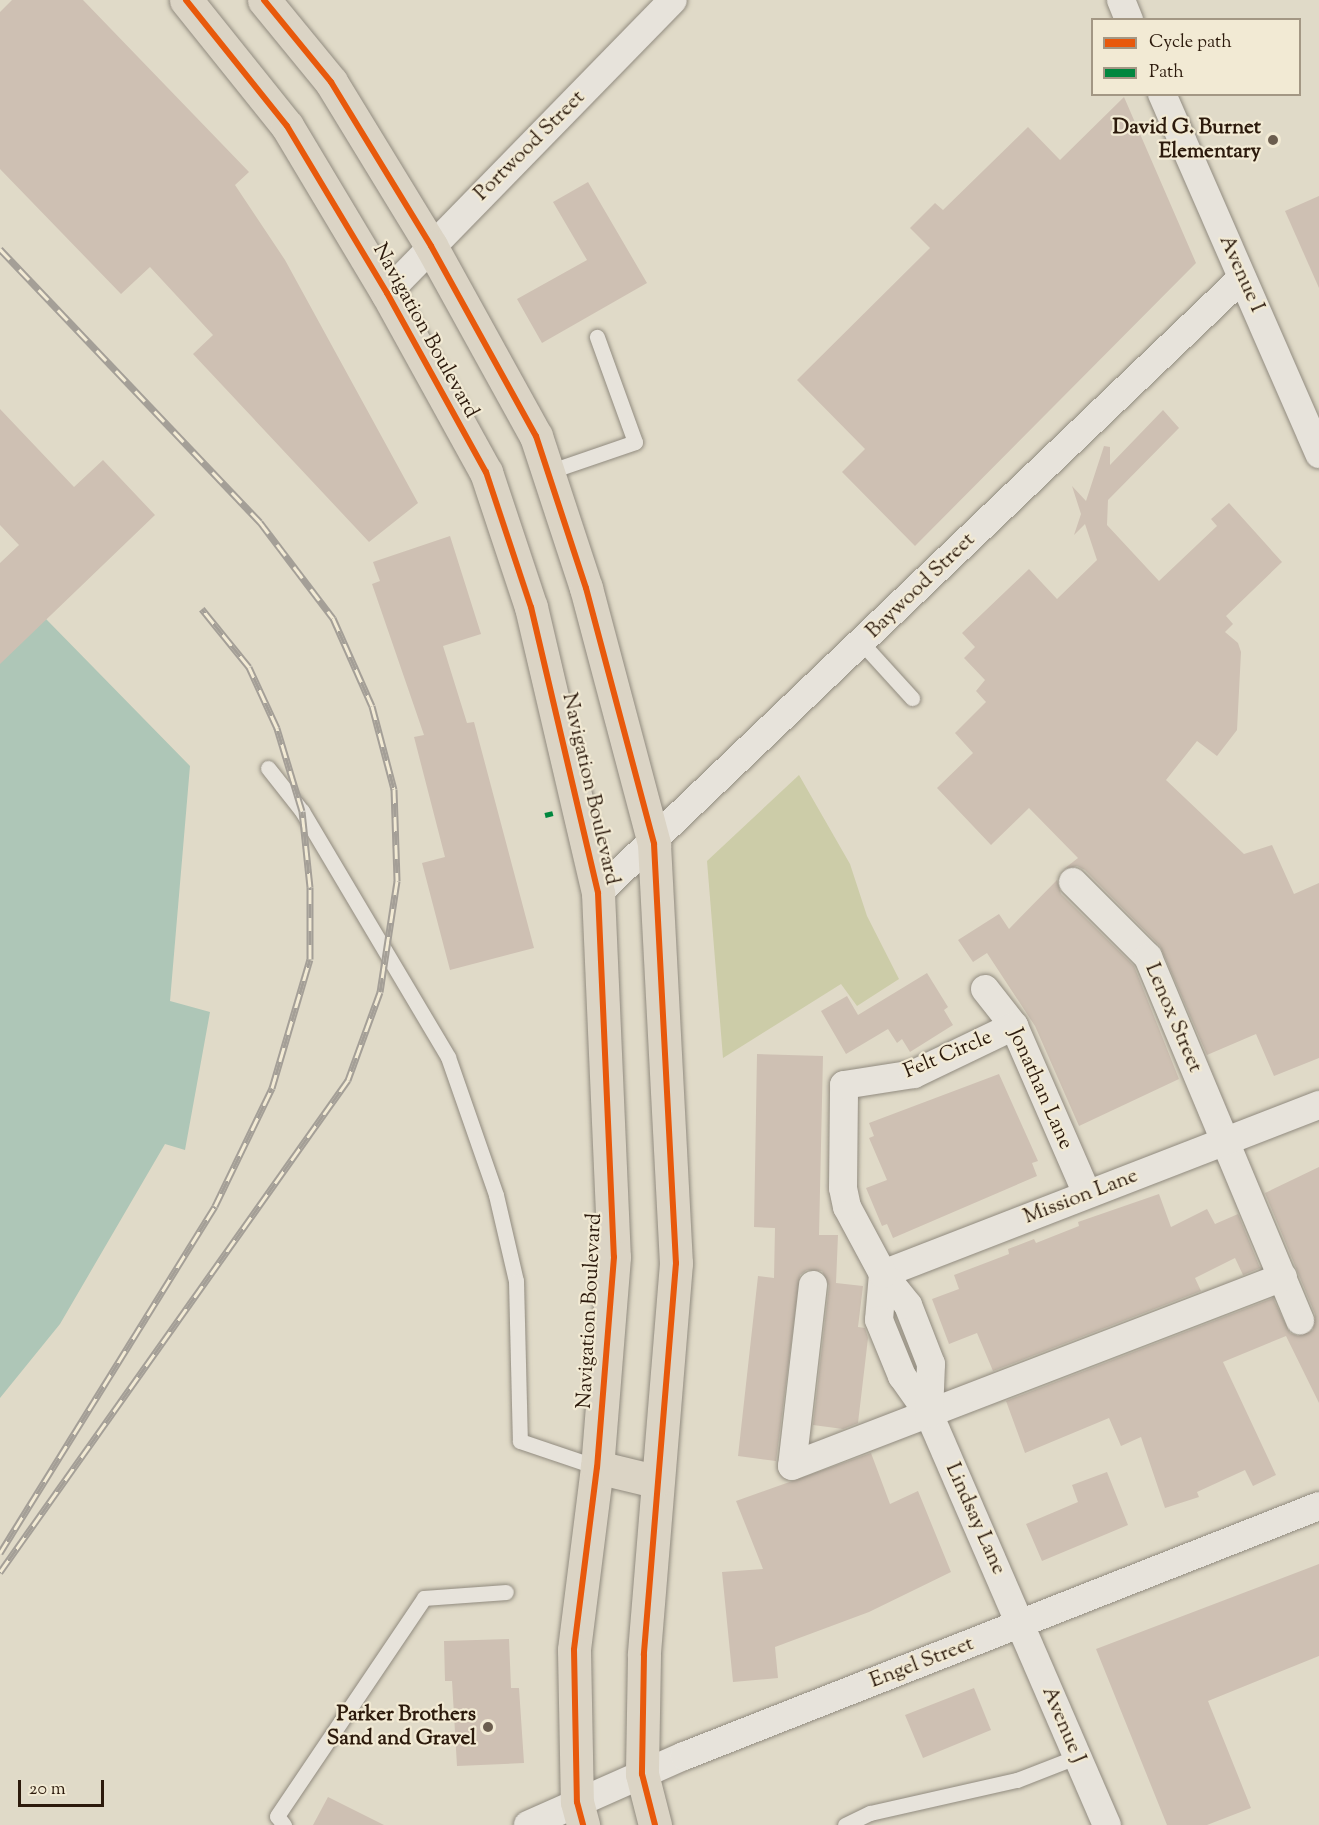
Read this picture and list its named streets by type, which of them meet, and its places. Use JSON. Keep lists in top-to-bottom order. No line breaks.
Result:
{"streets":{"main road":["Navigation Boulevard"],"street":["Portwood Street","Avenue I","Baywood Street","Lenox Street","Felt Circle","Jonathan Lane","Mission Lane","Lindsay Lane","Engel Street","Avenue J"]},"crossings":[["Portwood Street","Navigation Boulevard"],["Avenue I","Baywood Street"],["Navigation Boulevard","Baywood Street"],["Navigation Boulevard","Engel Street"],["Lenox Street","Mission Lane"],["Felt Circle","Jonathan Lane"],["Felt Circle","Lindsay Lane"],["Jonathan Lane","Mission Lane"],["Mission Lane","Lindsay Lane"],["Lindsay Lane","Engel Street"],["Lindsay Lane","Avenue J"],["Engel Street","Avenue J"]],"places":["David G. Burnet Elementary","Parker Brothers Sand and Gravel"],"legend":["Cycle path","Path"],"scale_bar":"20 m"}
